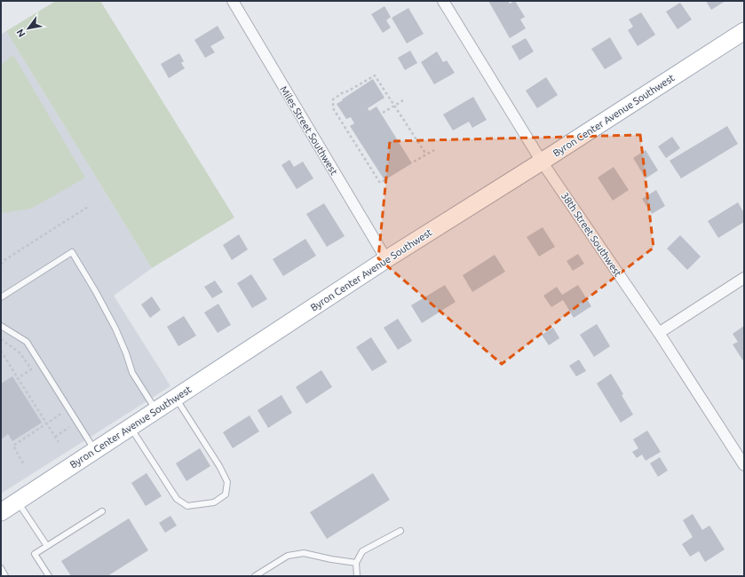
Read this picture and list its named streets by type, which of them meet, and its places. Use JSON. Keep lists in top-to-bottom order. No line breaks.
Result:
{"streets":{"main road":["Byron Center Avenue Southwest"],"street":["Miles Street Southwest","38th Street Southwest"]},"crossings":[["Byron Center Avenue Southwest","Miles Street Southwest"],["Byron Center Avenue Southwest","38th Street Southwest"]],"north":"bottom left"}
